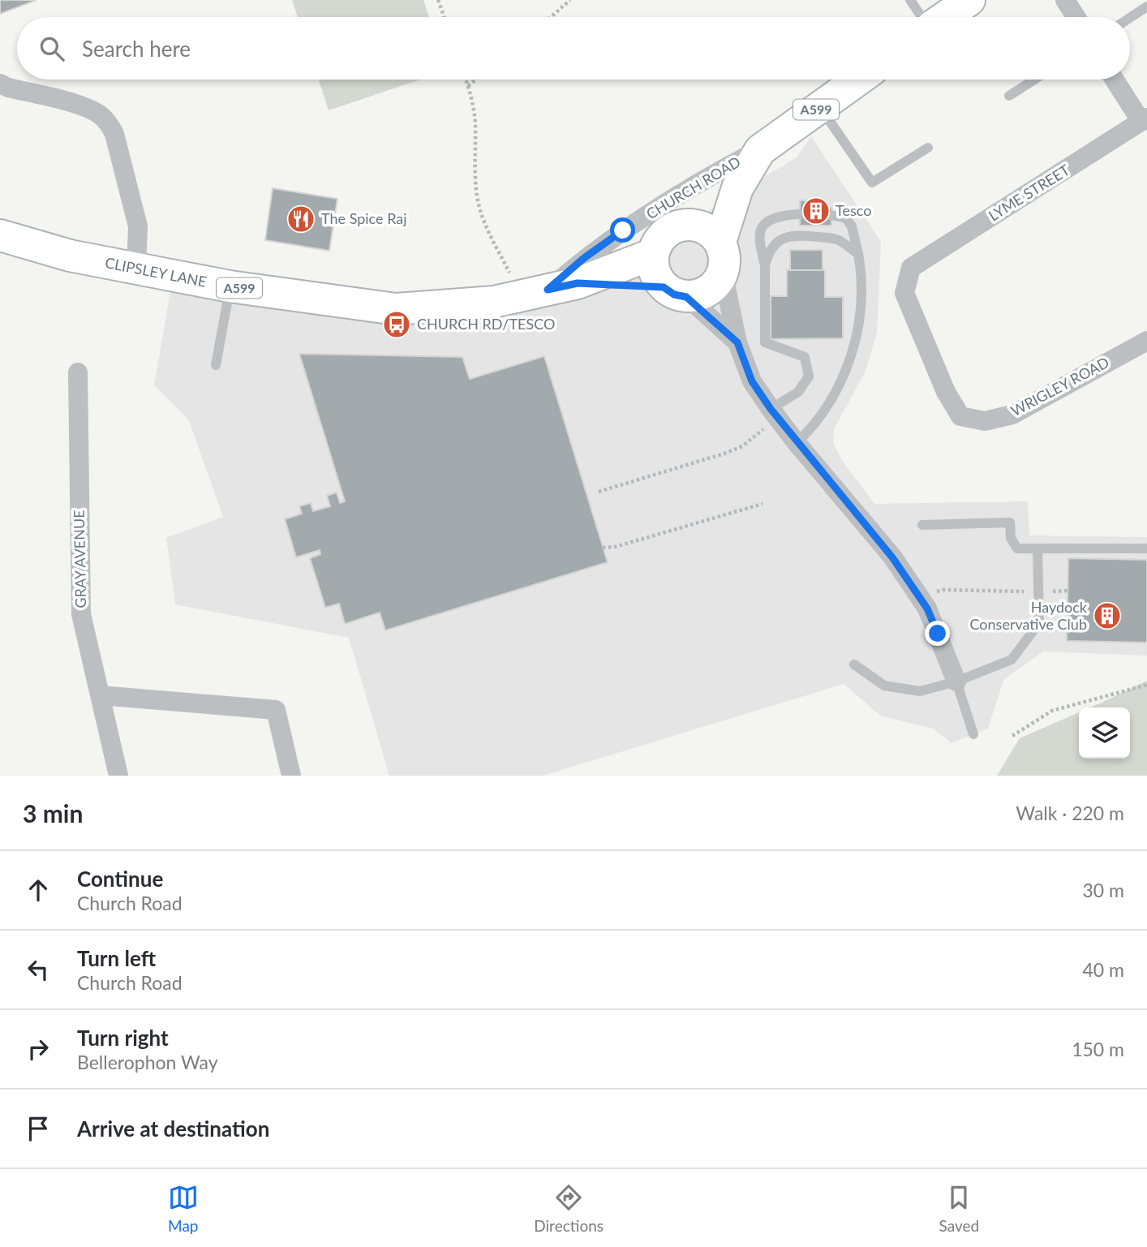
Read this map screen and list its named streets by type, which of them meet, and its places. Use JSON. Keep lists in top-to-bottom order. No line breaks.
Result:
{"streets":{"main road":["A599","CHURCH ROAD","CLIPSLEY LANE"],"street":["LYME STREET","WRIGLEY ROAD","GRAY AVENUE"]},"crossings":[["A599","CHURCH ROAD"],["CHURCH ROAD","CLIPSLEY LANE"],["LYME STREET","WRIGLEY ROAD"]],"places":{"building":["Tesco","Haydock Conservative Club"],"restaurant":["The Spice Raj"],"bus stop":["CHURCH RD/TESCO"]},"page":{"search":"Search here","heading":["3 min","Walk · 220 m"],"list":[["Continue","Church Road","30 m"],["Turn left","Church Road","40 m"],["Turn right","Bellerophon Way","150 m"],"Arrive at destination"],"nav":["Map","Directions","Saved"]}}
